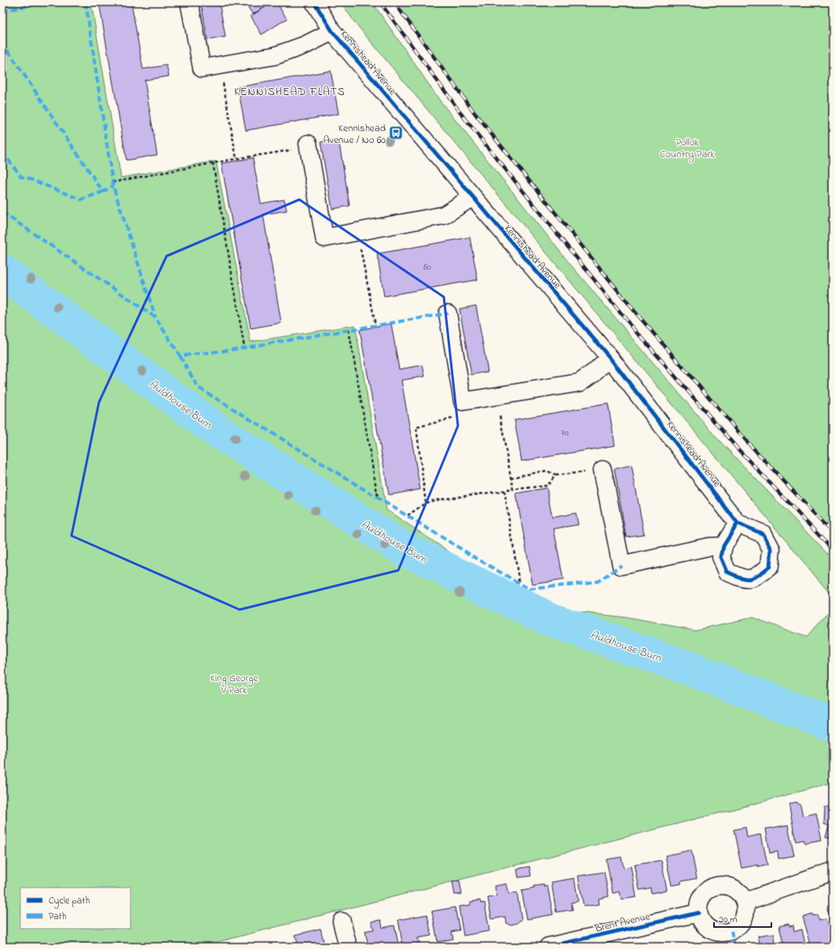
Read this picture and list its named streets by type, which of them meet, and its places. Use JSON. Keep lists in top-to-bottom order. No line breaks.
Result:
{"streets":{"street":["Kennishead Avenue","Brent Avenue"]},"districts":["KENNISHEAD FLATS"],"water":["Auldhouse Burn"],"parks":["Pollok Country Park","King George V Park"],"places":{"bus stop":["Kennishead Avenue / No 60"]},"house_numbers":["60","70"],"legend":["Cycle path","Path"],"scale_bar":"20 m"}
